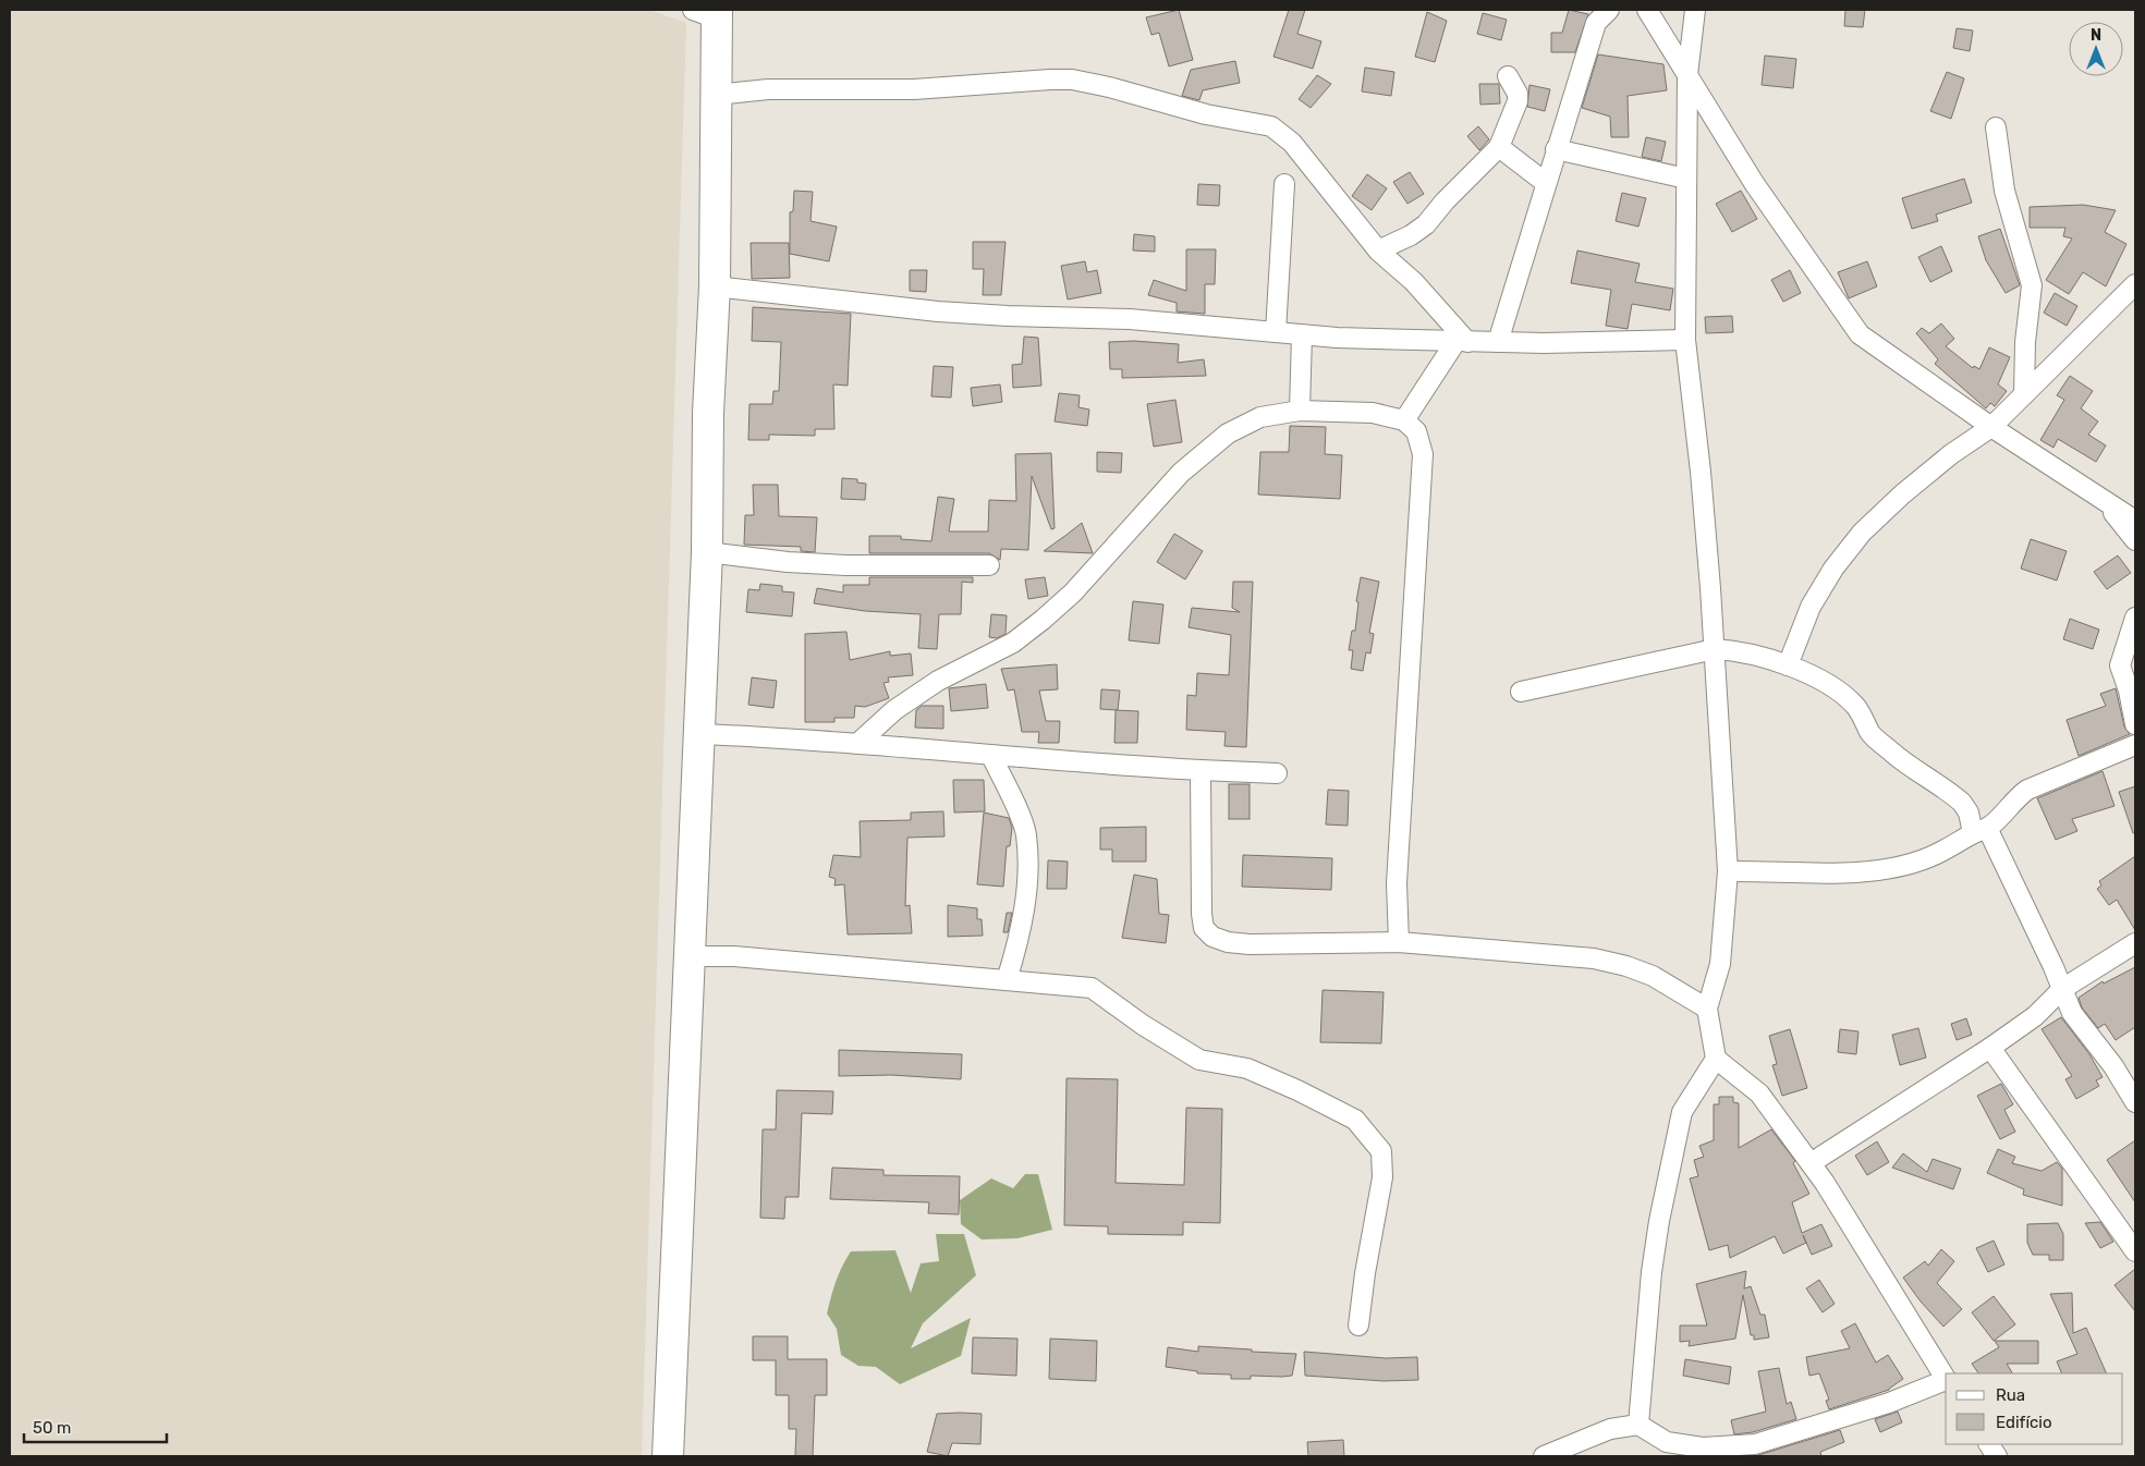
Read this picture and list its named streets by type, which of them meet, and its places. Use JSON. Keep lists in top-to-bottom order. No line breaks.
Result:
{"legend":["Rua","Edifício"],"scale_bar":"50 m","north":"top"}
